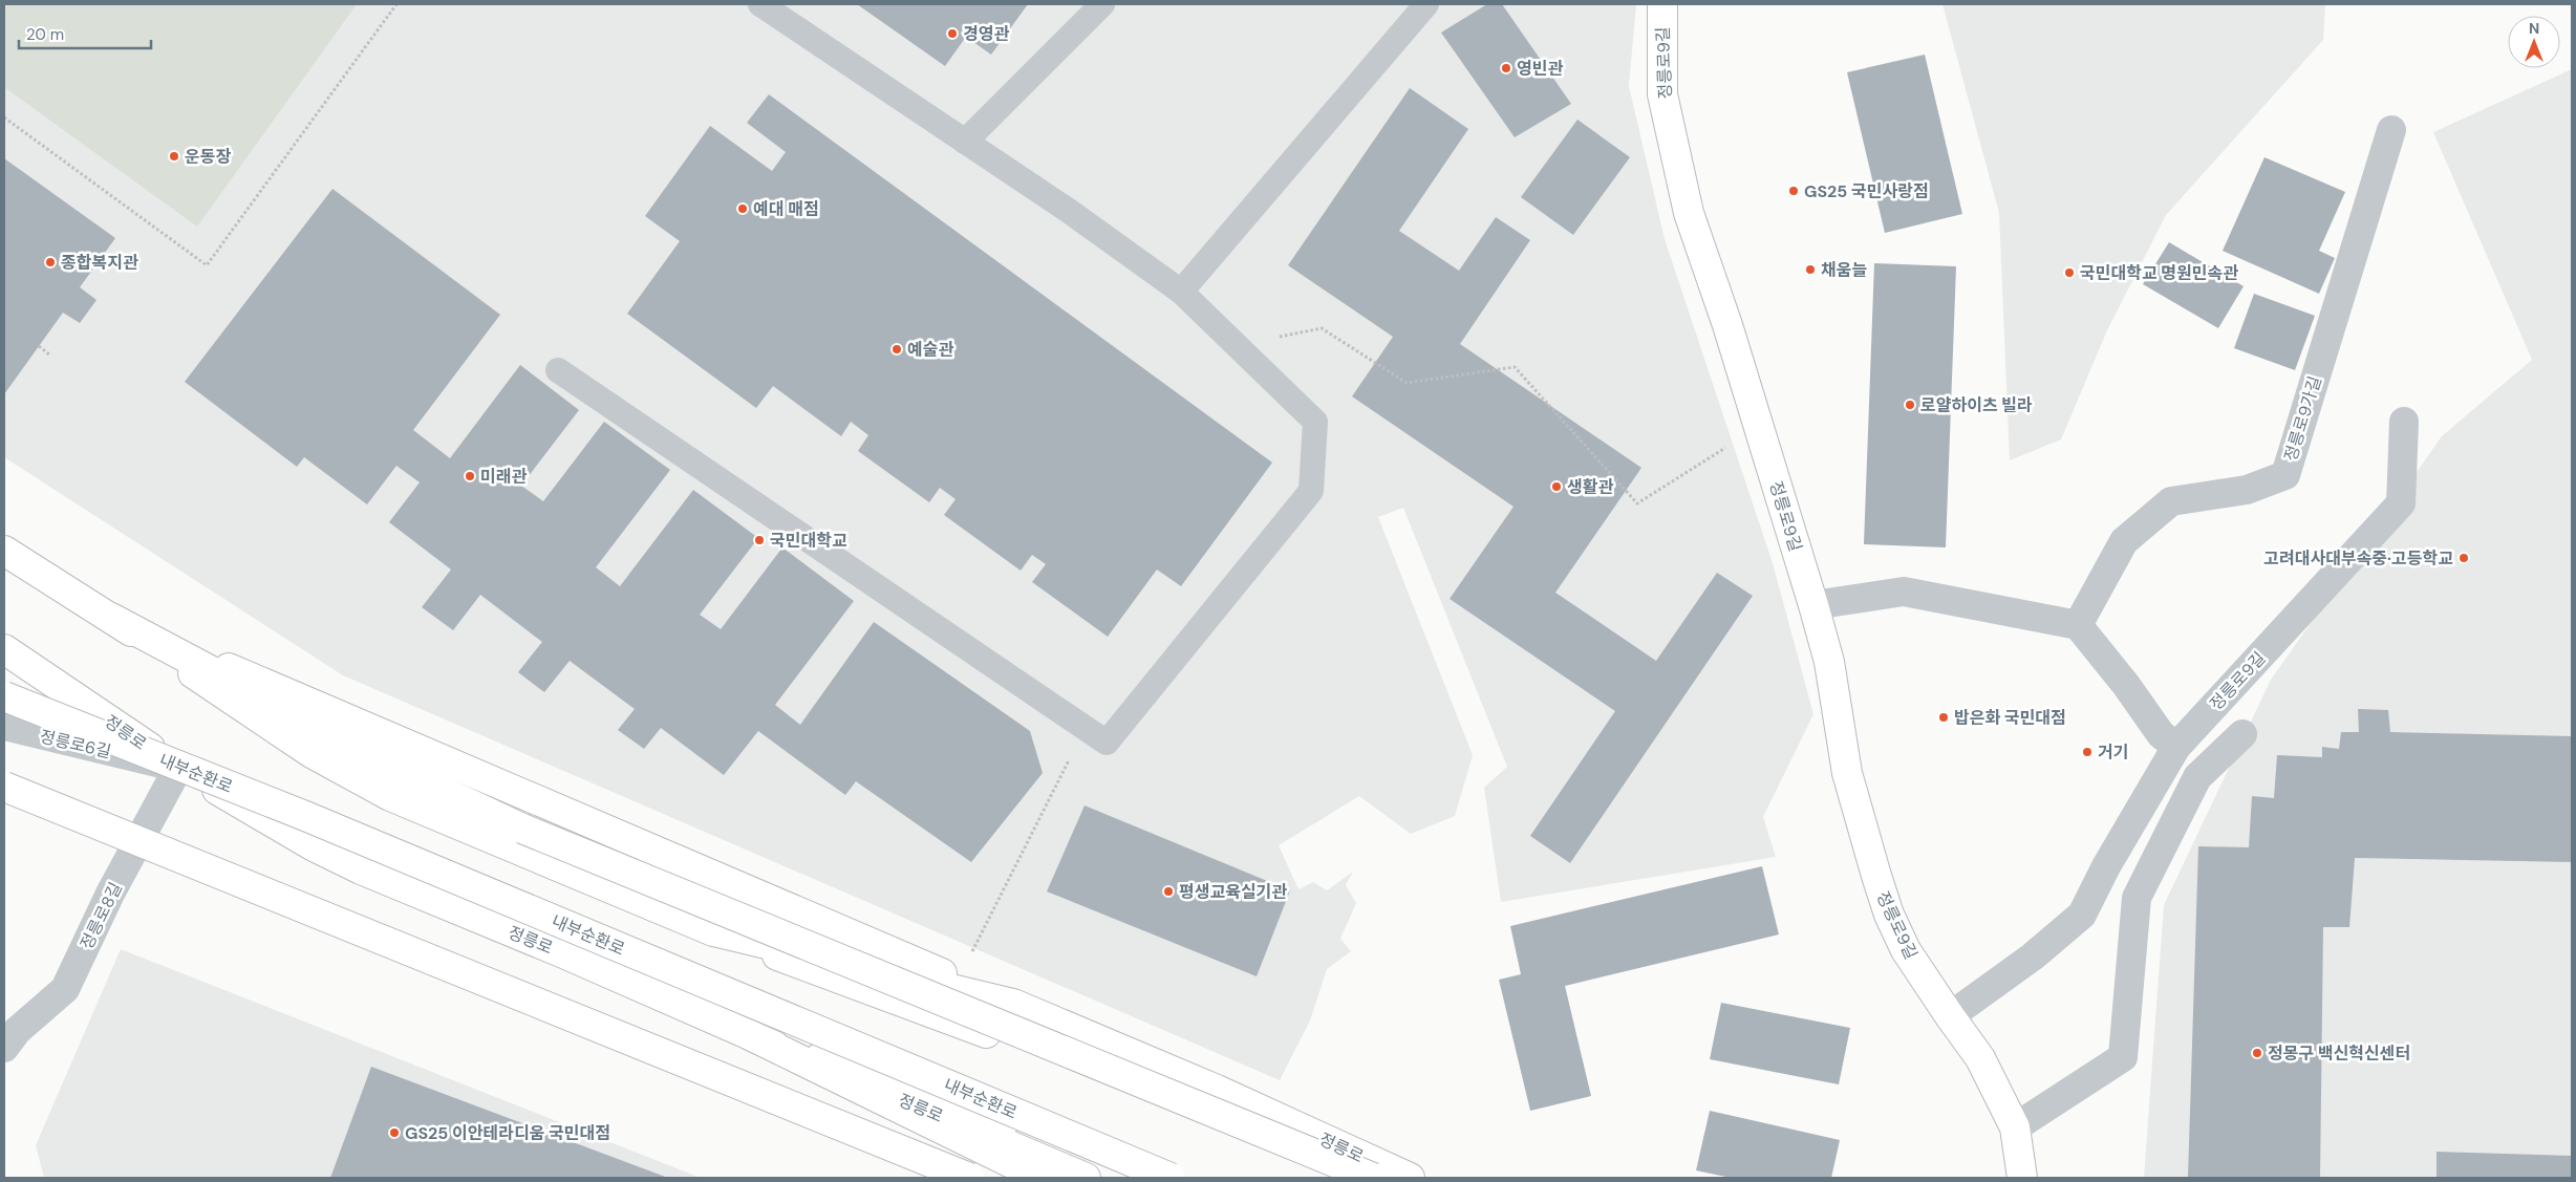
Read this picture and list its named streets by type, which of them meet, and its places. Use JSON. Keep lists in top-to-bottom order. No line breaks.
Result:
{"streets":{"main road":["정릉로9길","정릉로","내부순환로"],"street":["정릉로9가길","정릉로6길","정릉로8길"]},"crossings":[["정릉로","정릉로6길"],["정릉로","정릉로8길"],["정릉로6길","정릉로8길"]],"places":["경영관","영빈관","운동장","GS25 국민사랑점","예대 매점","종합복지관","채움늘","국민대학교 명원민속관","예술관","로얄하이츠 빌라","미래관","생활관","국민대학교","고려대사대부속중·고등학교","밥은화 국민대점","거기","평생교육실기관","정몽구 백신혁신센터","GS25 이안테라디움 국민대점"],"scale_bar":"20 m","north":"top"}
